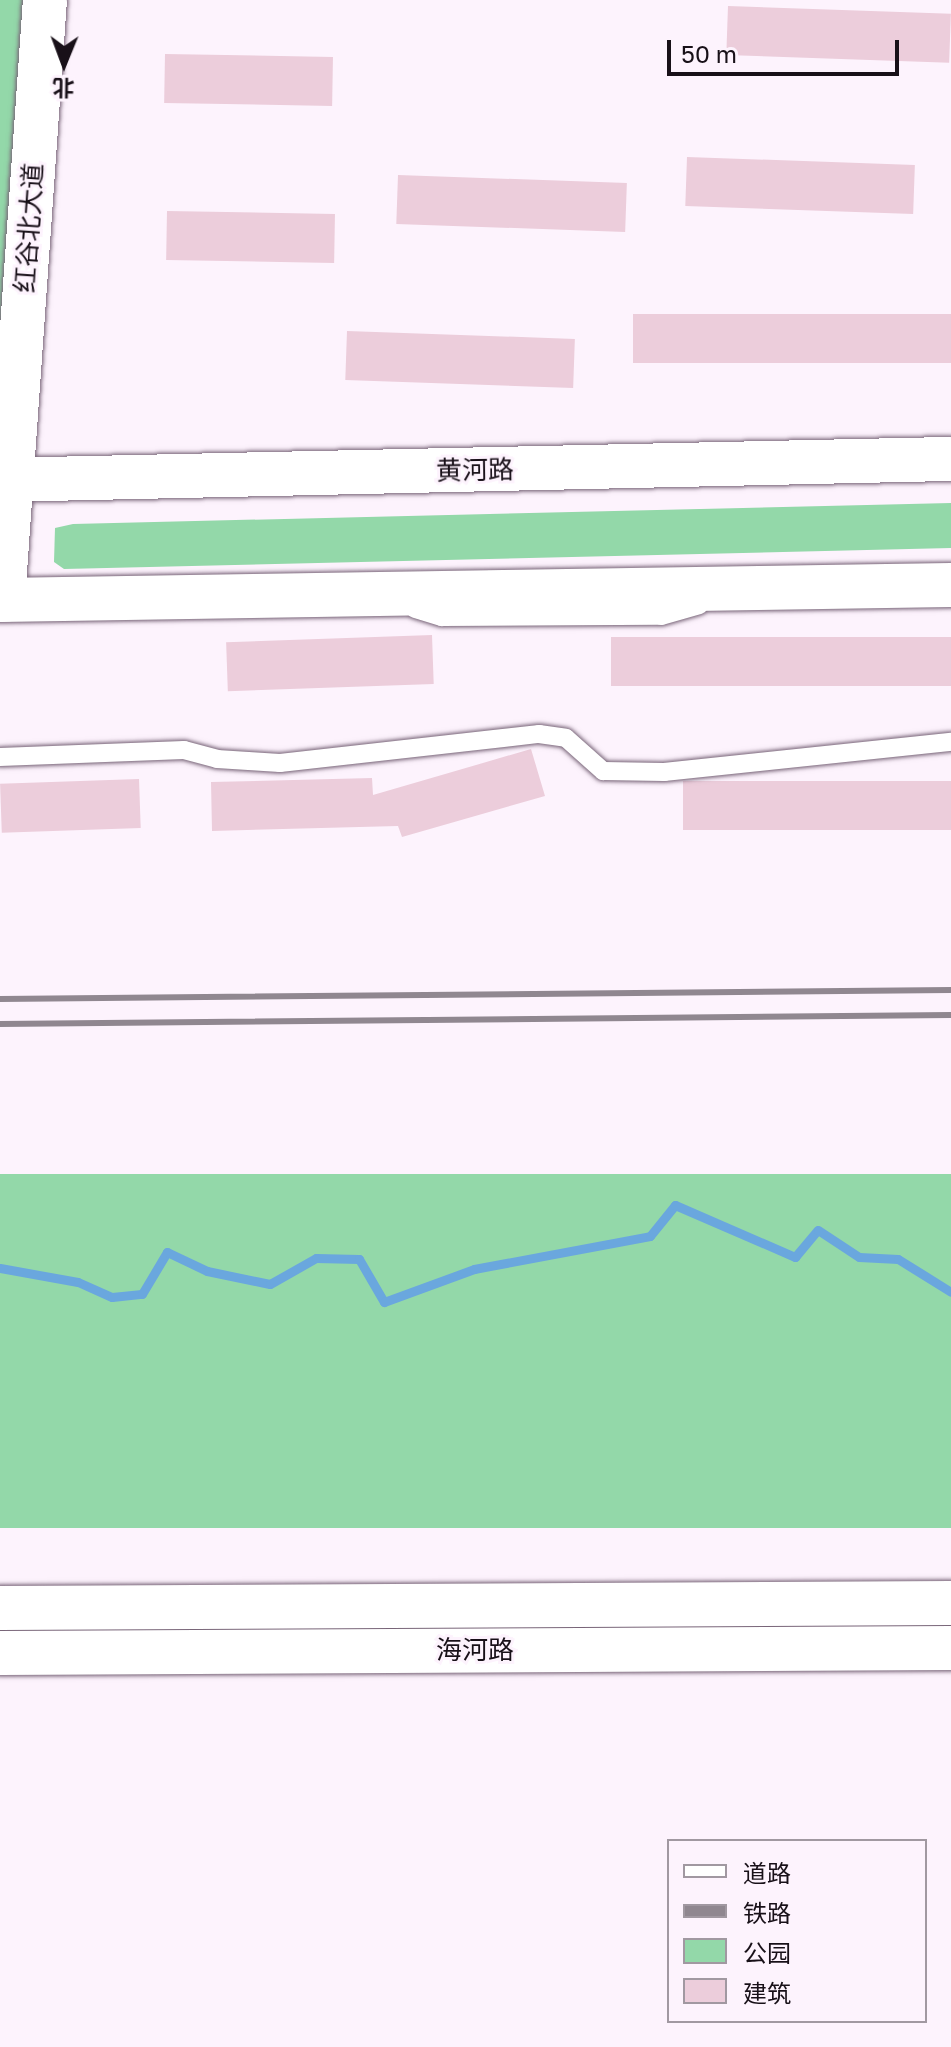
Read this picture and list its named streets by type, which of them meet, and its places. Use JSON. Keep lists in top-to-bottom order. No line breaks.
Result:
{"streets":{"main road":["红谷北大道","黄河路","海河路"]},"crossings":[["红谷北大道","黄河路"]],"legend":["道路","铁路","公园","建筑"],"scale_bar":"50 m","north":"bottom"}
